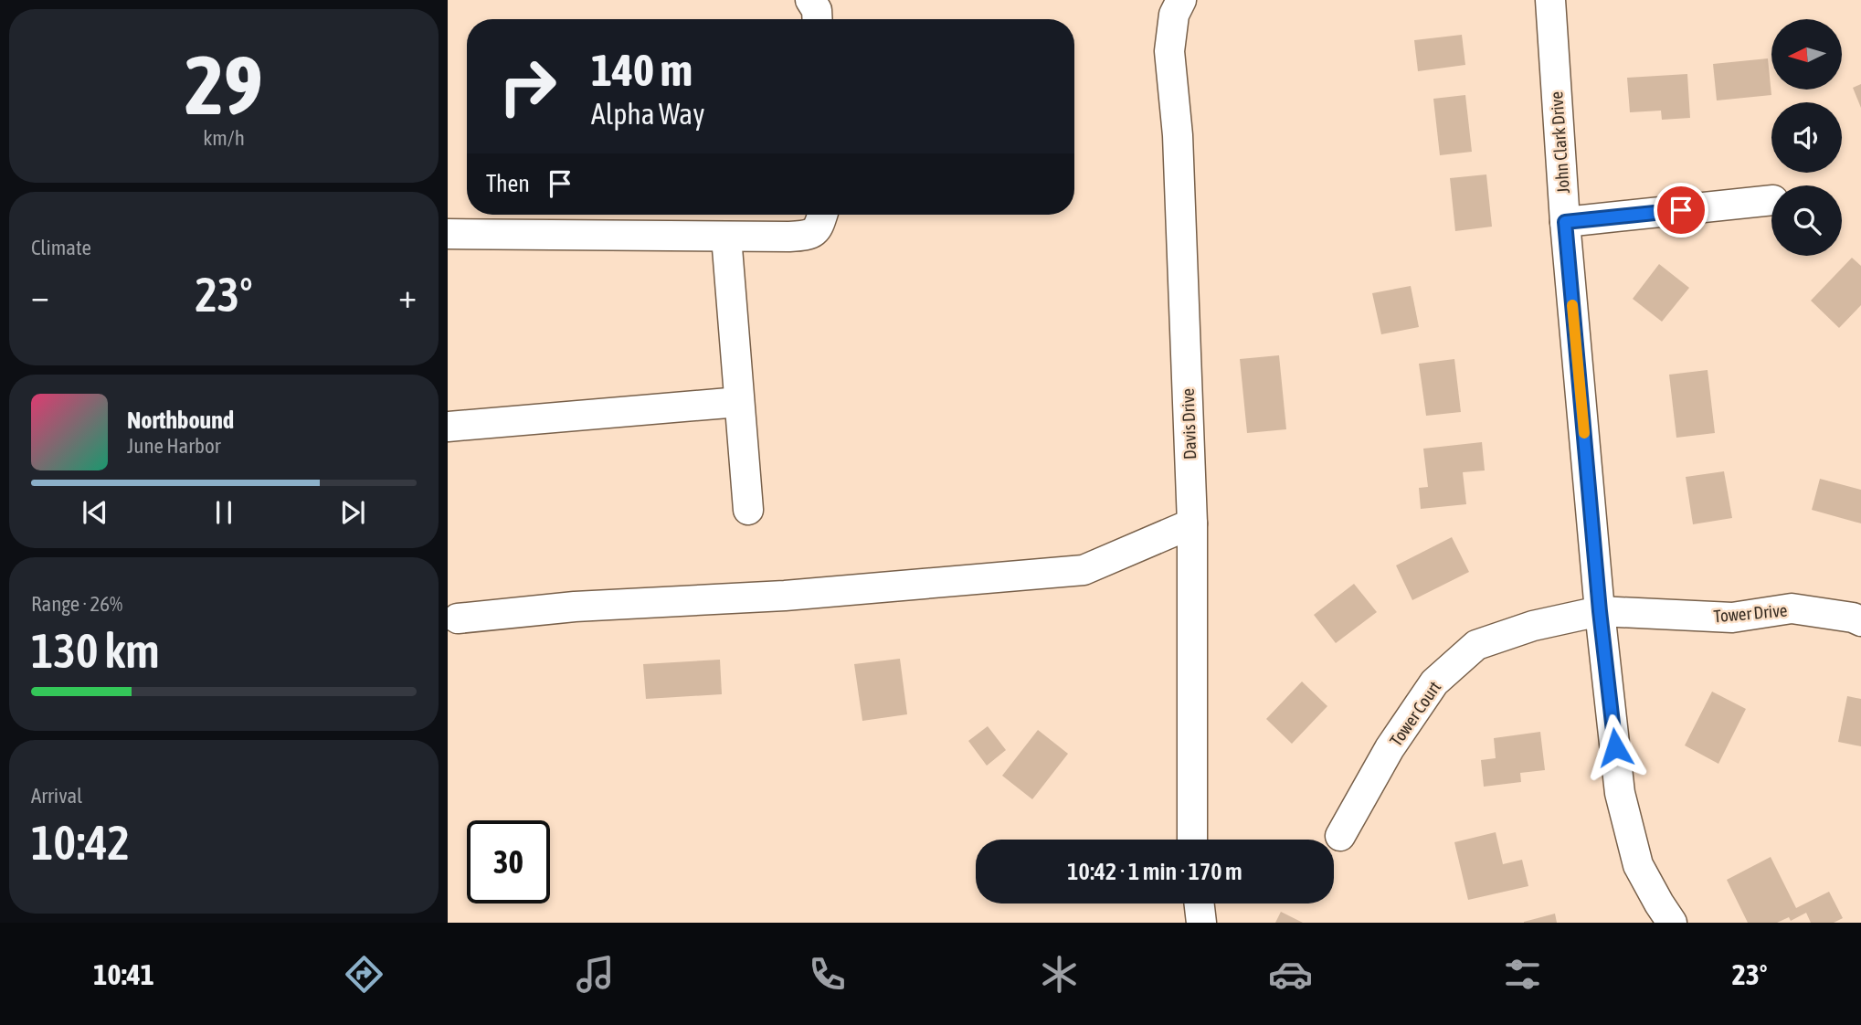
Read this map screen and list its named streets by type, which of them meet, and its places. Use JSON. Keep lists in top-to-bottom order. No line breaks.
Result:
{"streets":{"street":["John Clark Drive","Davis Drive","Tower Drive","Tower Court"]},"crossings":[["John Clark Drive","Tower Drive"],["John Clark Drive","Tower Court"],["Tower Drive","Tower Court"]],"north":"left","page":{"tile":[["29","km/h"],"Climate",["Range · 26%","130 km"],["Arrival","10:42"]],"turn":["140 m","Alpha Way"],"then":"Then","heat":["−","23°","+"],"song":["Northbound","June Harbor"],"limit":"30","trip":"10:42 · 1 min · 170 m","tabs":["10:41","23°"]}}
